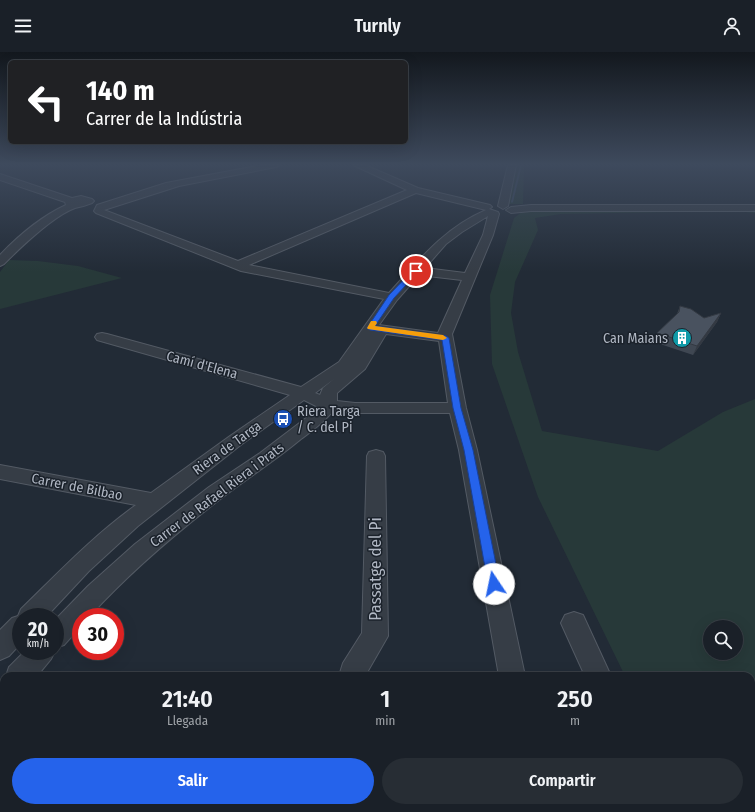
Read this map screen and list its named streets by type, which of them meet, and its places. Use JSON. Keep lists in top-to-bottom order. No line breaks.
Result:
{"streets":{"street":["Camí d'Elena","Riera de Targa","Carrer de Bilbao","Carrer de Rafael Riera i Prats","Passatge del Pi"]},"crossings":[["Camí d'Elena","Riera de Targa"],["Camí d'Elena","Carrer de Rafael Riera i Prats"],["Riera de Targa","Carrer de Bilbao"],["Riera de Targa","Carrer de Rafael Riera i Prats"]],"places":{"building":["Can Maians"],"bus stop":["Riera Targa / C. del Pi"]},"page":{"header":"Turnly","turn":["140 m","Carrer de la Indústria"],"speed":"20 km/h","limit":"30","eta":["21:40","Llegada","1","min","250","m"],"buttons":["Salir","Compartir"]}}
